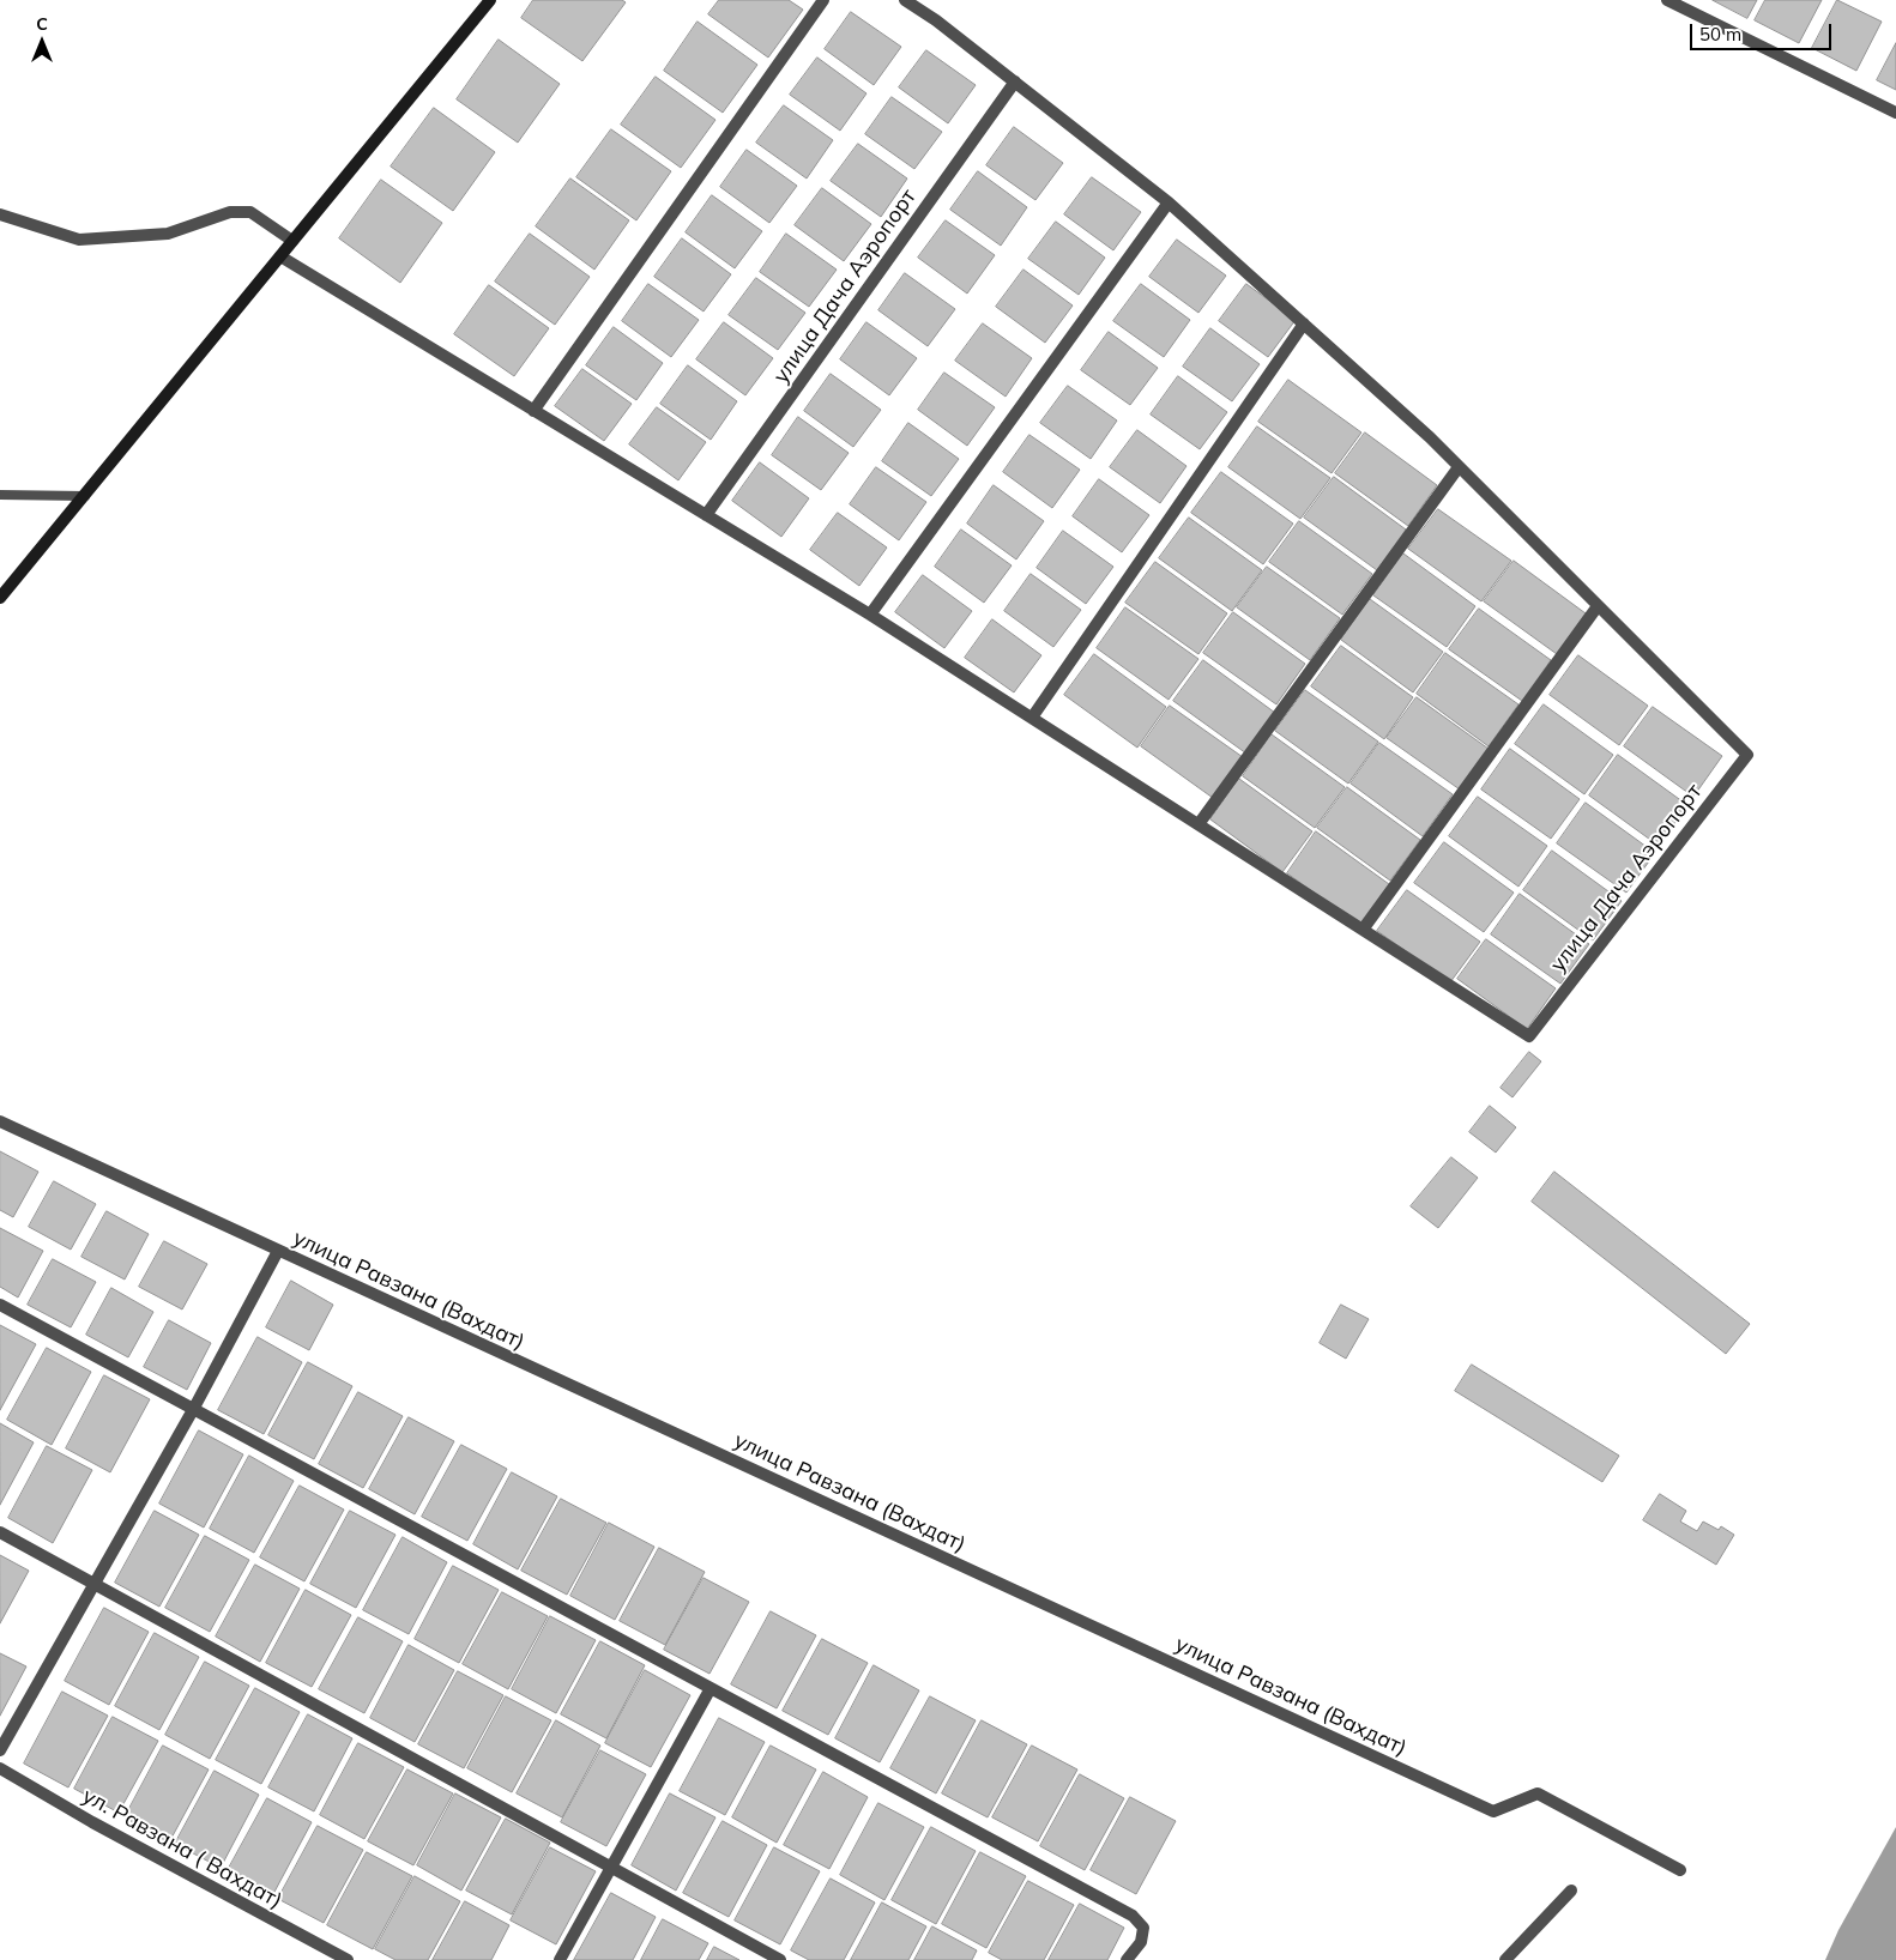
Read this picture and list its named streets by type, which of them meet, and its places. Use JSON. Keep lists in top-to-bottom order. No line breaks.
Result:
{"streets":{"street":["улица Дача Аэропорт","улица Равзана (Вахдат)","ул. Равзана ( Вахдат)"]},"scale_bar":"50 m","north":"top"}
